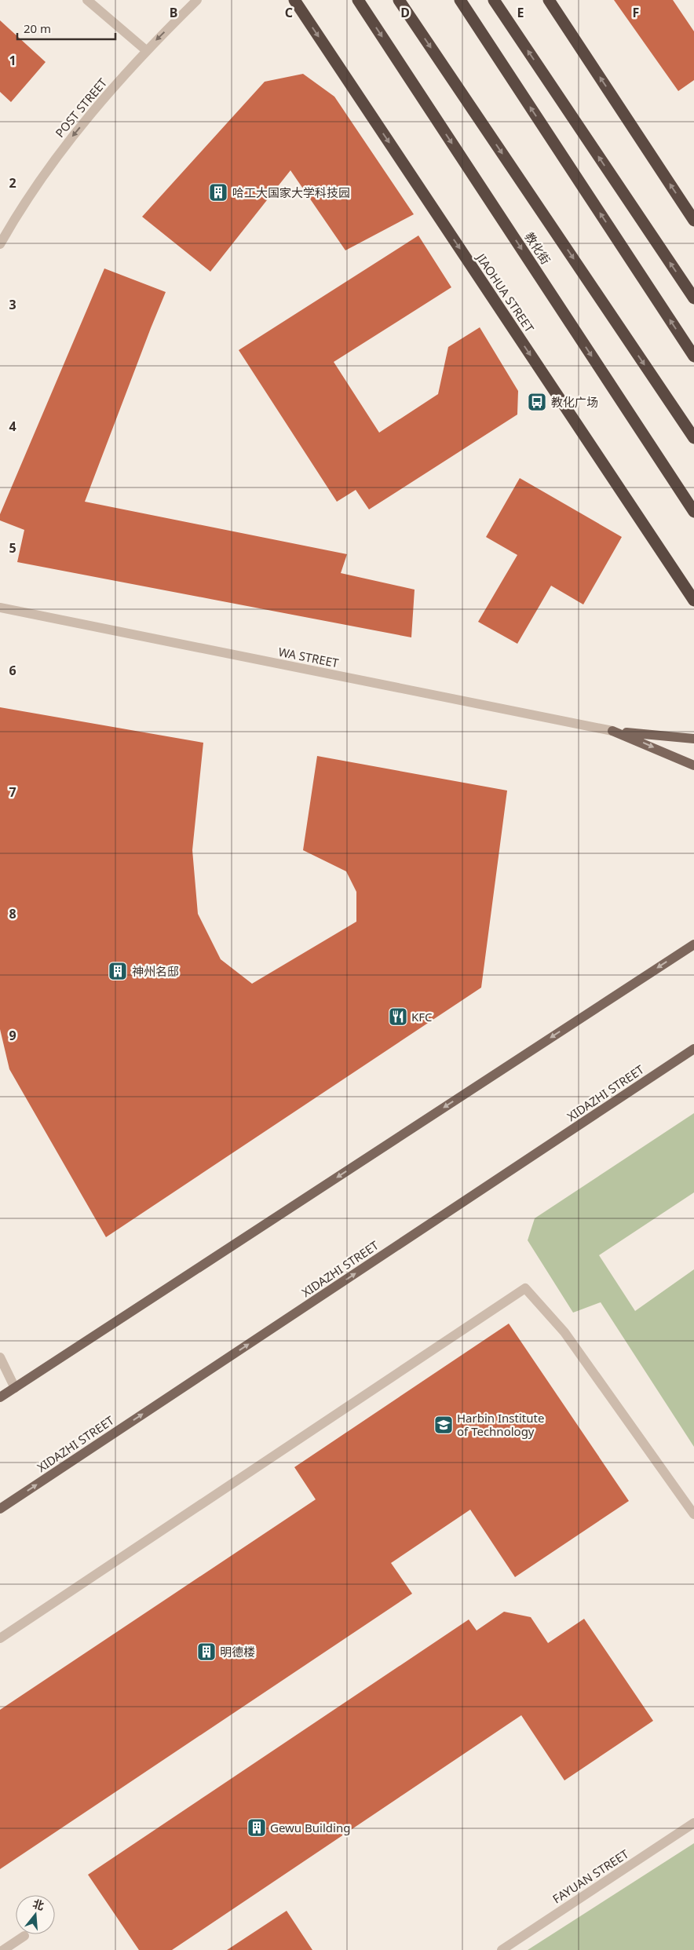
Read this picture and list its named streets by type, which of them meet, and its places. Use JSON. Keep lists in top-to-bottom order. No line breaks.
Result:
{"streets":{"highway":["教化街","JIAOHUA STREET"],"main road":["XIDAZHI STREET"],"street":["POST STREET","WA STREET","FAYUAN STREET"]},"one_way":["POST STREET","XIDAZHI STREET"],"places":{"building":["哈工大国家大学科技园","神州名邸","明德楼","Gewu Building"],"bus stop":["教化广场"],"restaurant":["KFC"],"school or university":["Harbin Institute of Technology"]},"scale_bar":"20 m","north":"top","grid":{"columns":["B","C","D","E","F"],"rows":["1","2","3","4","5","6","7","8","9"]}}
